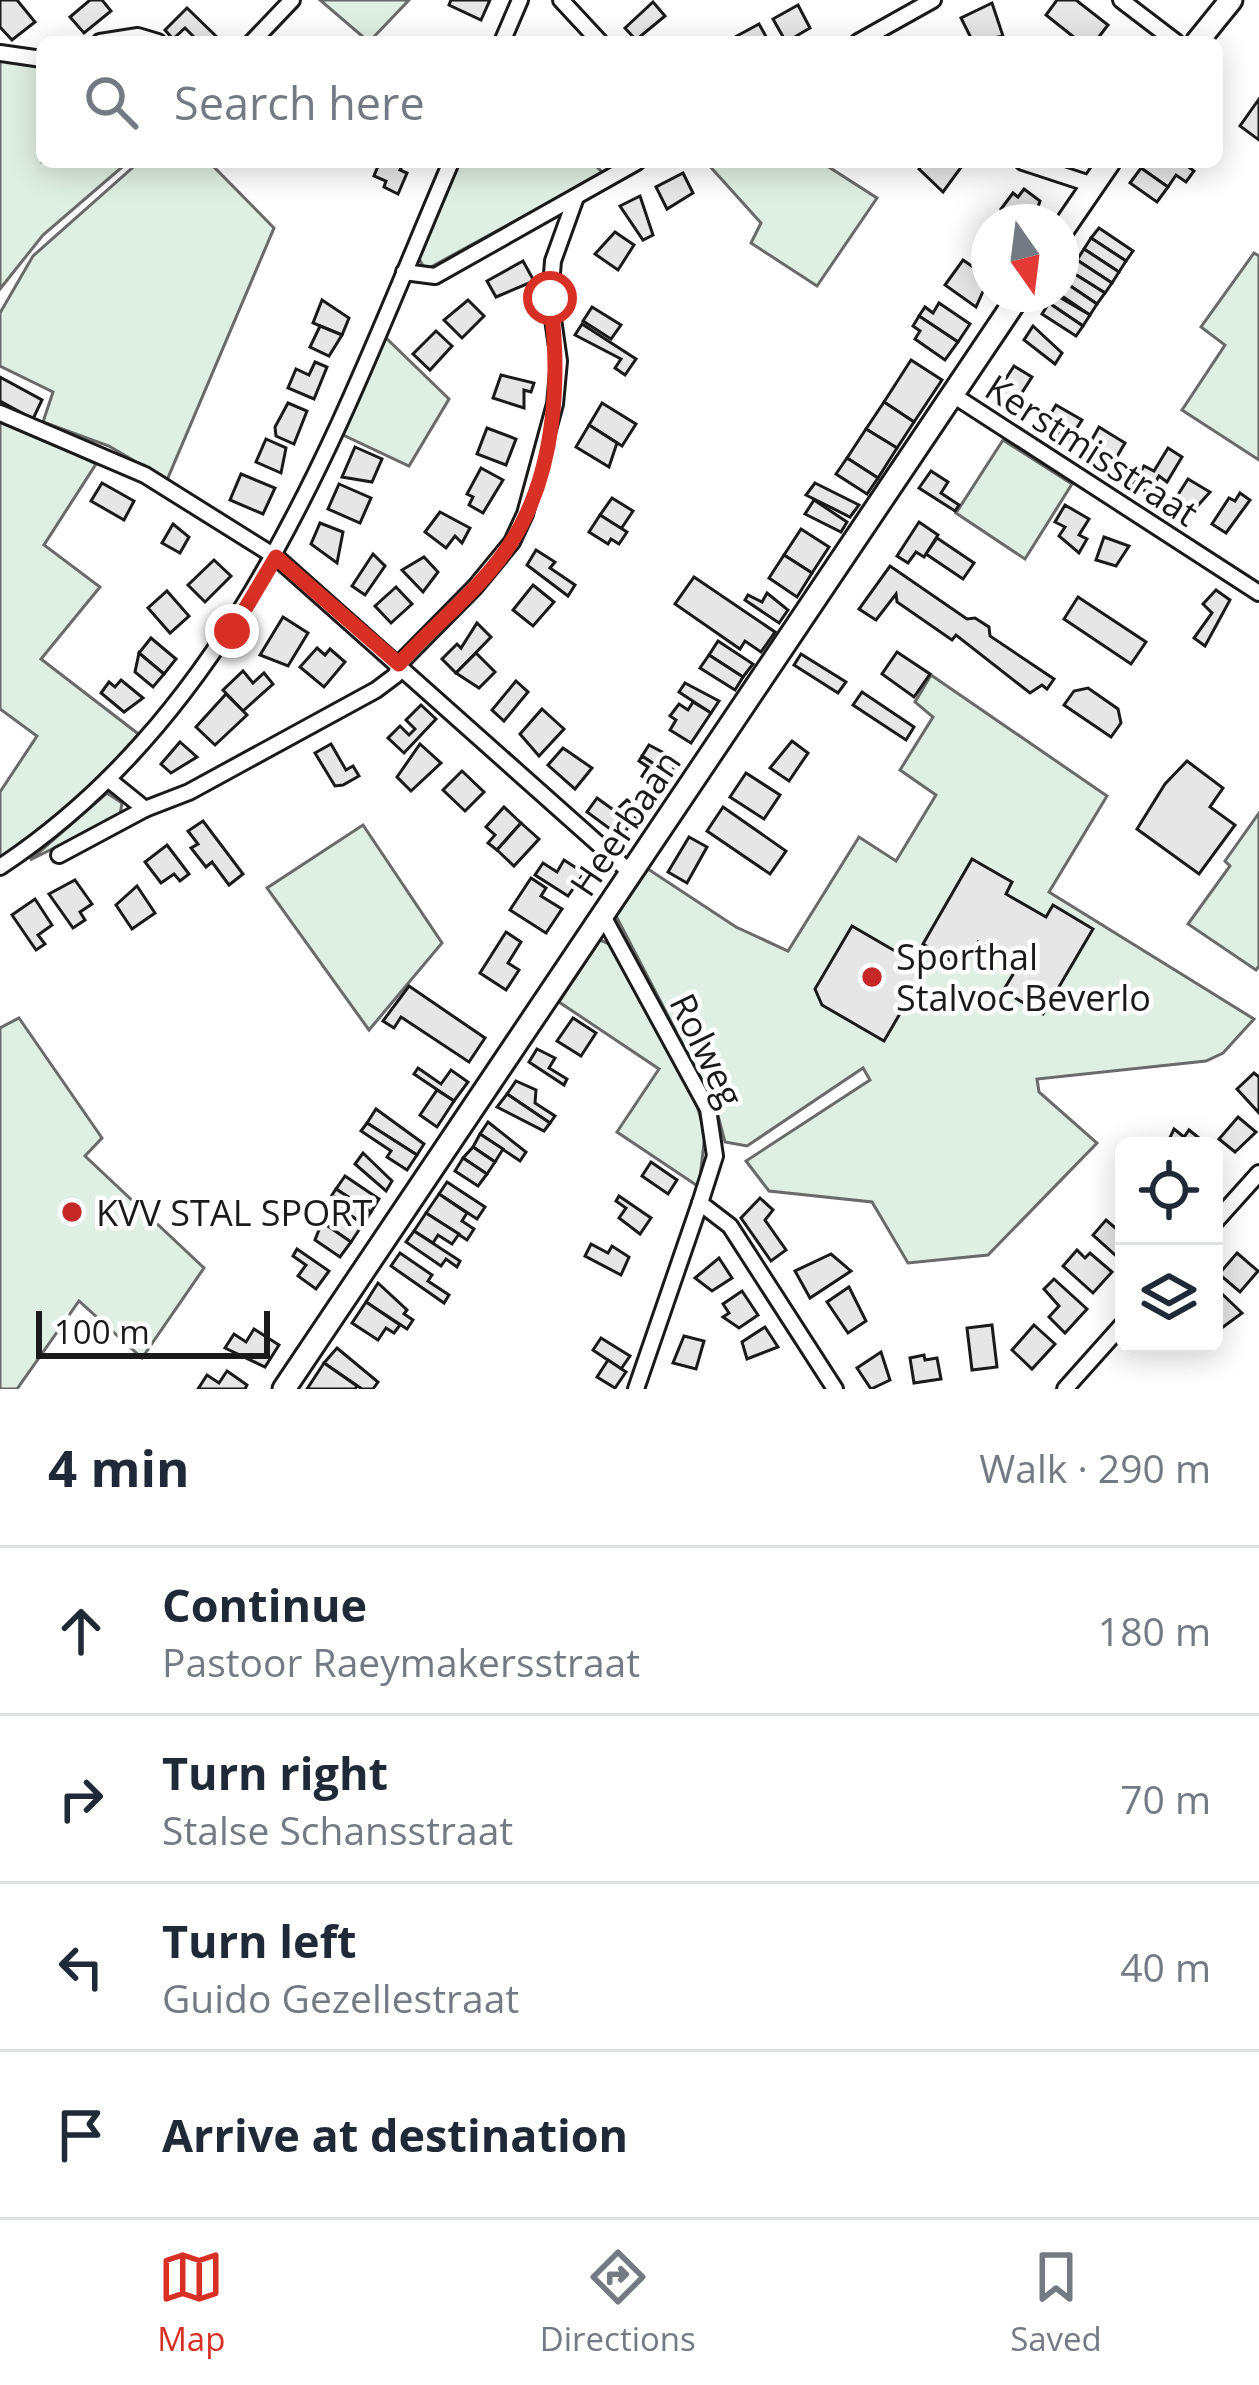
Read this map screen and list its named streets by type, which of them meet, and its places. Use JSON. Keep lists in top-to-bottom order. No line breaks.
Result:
{"streets":{"street":["Kerstmisstraat","Heerbaan","Rolweg"]},"crossings":[["Kerstmisstraat","Heerbaan"],["Heerbaan","Rolweg"]],"places":["Sporthal Stalvoc Beverlo","KVV STAL SPORT"],"scale_bar":"100 m","north":"bottom","page":{"search":"Search here","scale":"100 m","heading":["4 min","Walk · 290 m"],"list":[["Continue","Pastoor Raeymakersstraat","180 m"],["Turn right","Stalse Schansstraat","70 m"],["Turn left","Guido Gezellestraat","40 m"],"Arrive at destination"],"nav":["Map","Directions","Saved"]}}
